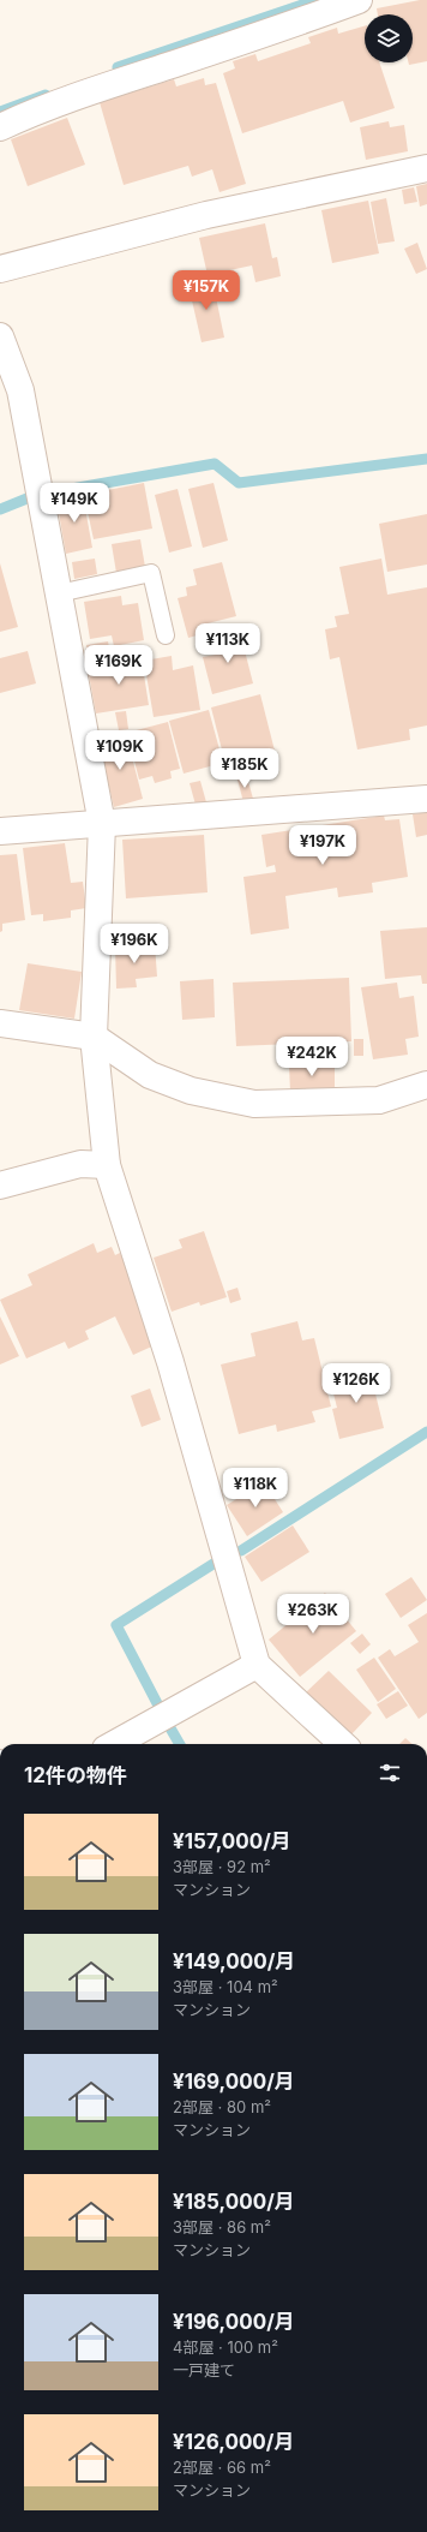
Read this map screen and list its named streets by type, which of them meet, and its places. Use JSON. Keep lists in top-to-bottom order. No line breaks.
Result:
{"page":{"price":["¥157K","¥149K","¥113K","¥169K","¥109K","¥185K","¥197K","¥196K","¥242K","¥126K","¥118K","¥263K"],"heading":"12件の物件","list":[{"name":"¥157,000/月","note":"3部屋 · 92 m² · マンション"},{"name":"¥149,000/月","note":"3部屋 · 104 m² · マンション"},{"name":"¥169,000/月","note":"2部屋 · 80 m² · マンション"},{"name":"¥185,000/月","note":"3部屋 · 86 m² · マンション"},{"name":"¥196,000/月","note":"4部屋 · 100 m² · 一戸建て"},{"name":"¥126,000/月","note":"2部屋 · 66 m² · マンション"}]}}
